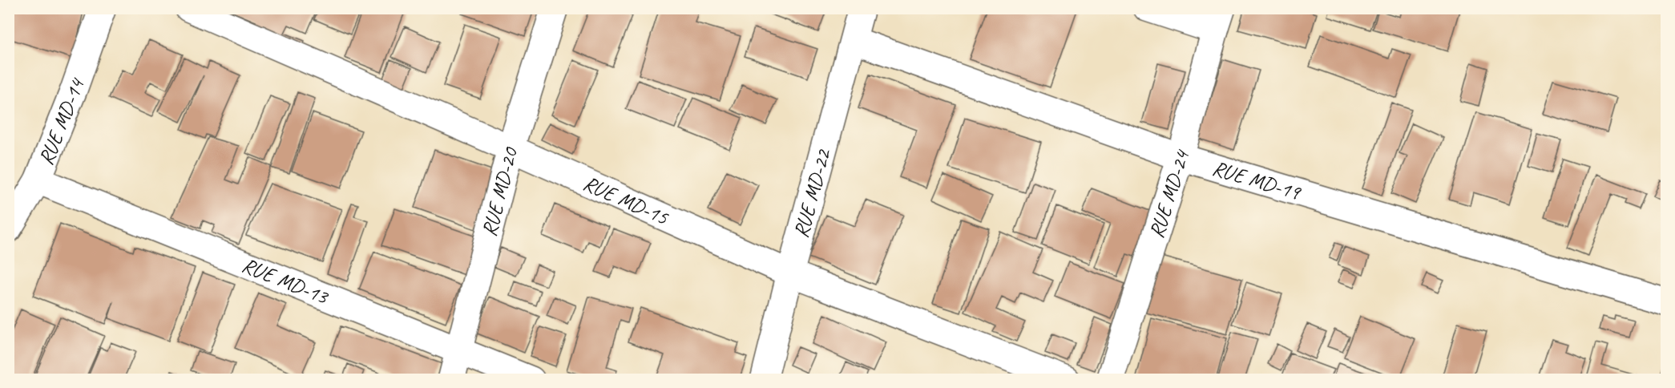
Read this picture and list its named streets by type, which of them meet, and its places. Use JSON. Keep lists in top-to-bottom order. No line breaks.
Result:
{"streets":{"street":["RUE MD-14","RUE MD-19","RUE MD-20","RUE MD-22","RUE MD-24","RUE MD-15","RUE MD-13"]},"crossings":[["RUE MD-14","RUE MD-13"],["RUE MD-19","RUE MD-22"],["RUE MD-19","RUE MD-24"],["RUE MD-20","RUE MD-15"],["RUE MD-20","RUE MD-13"],["RUE MD-22","RUE MD-15"]]}
